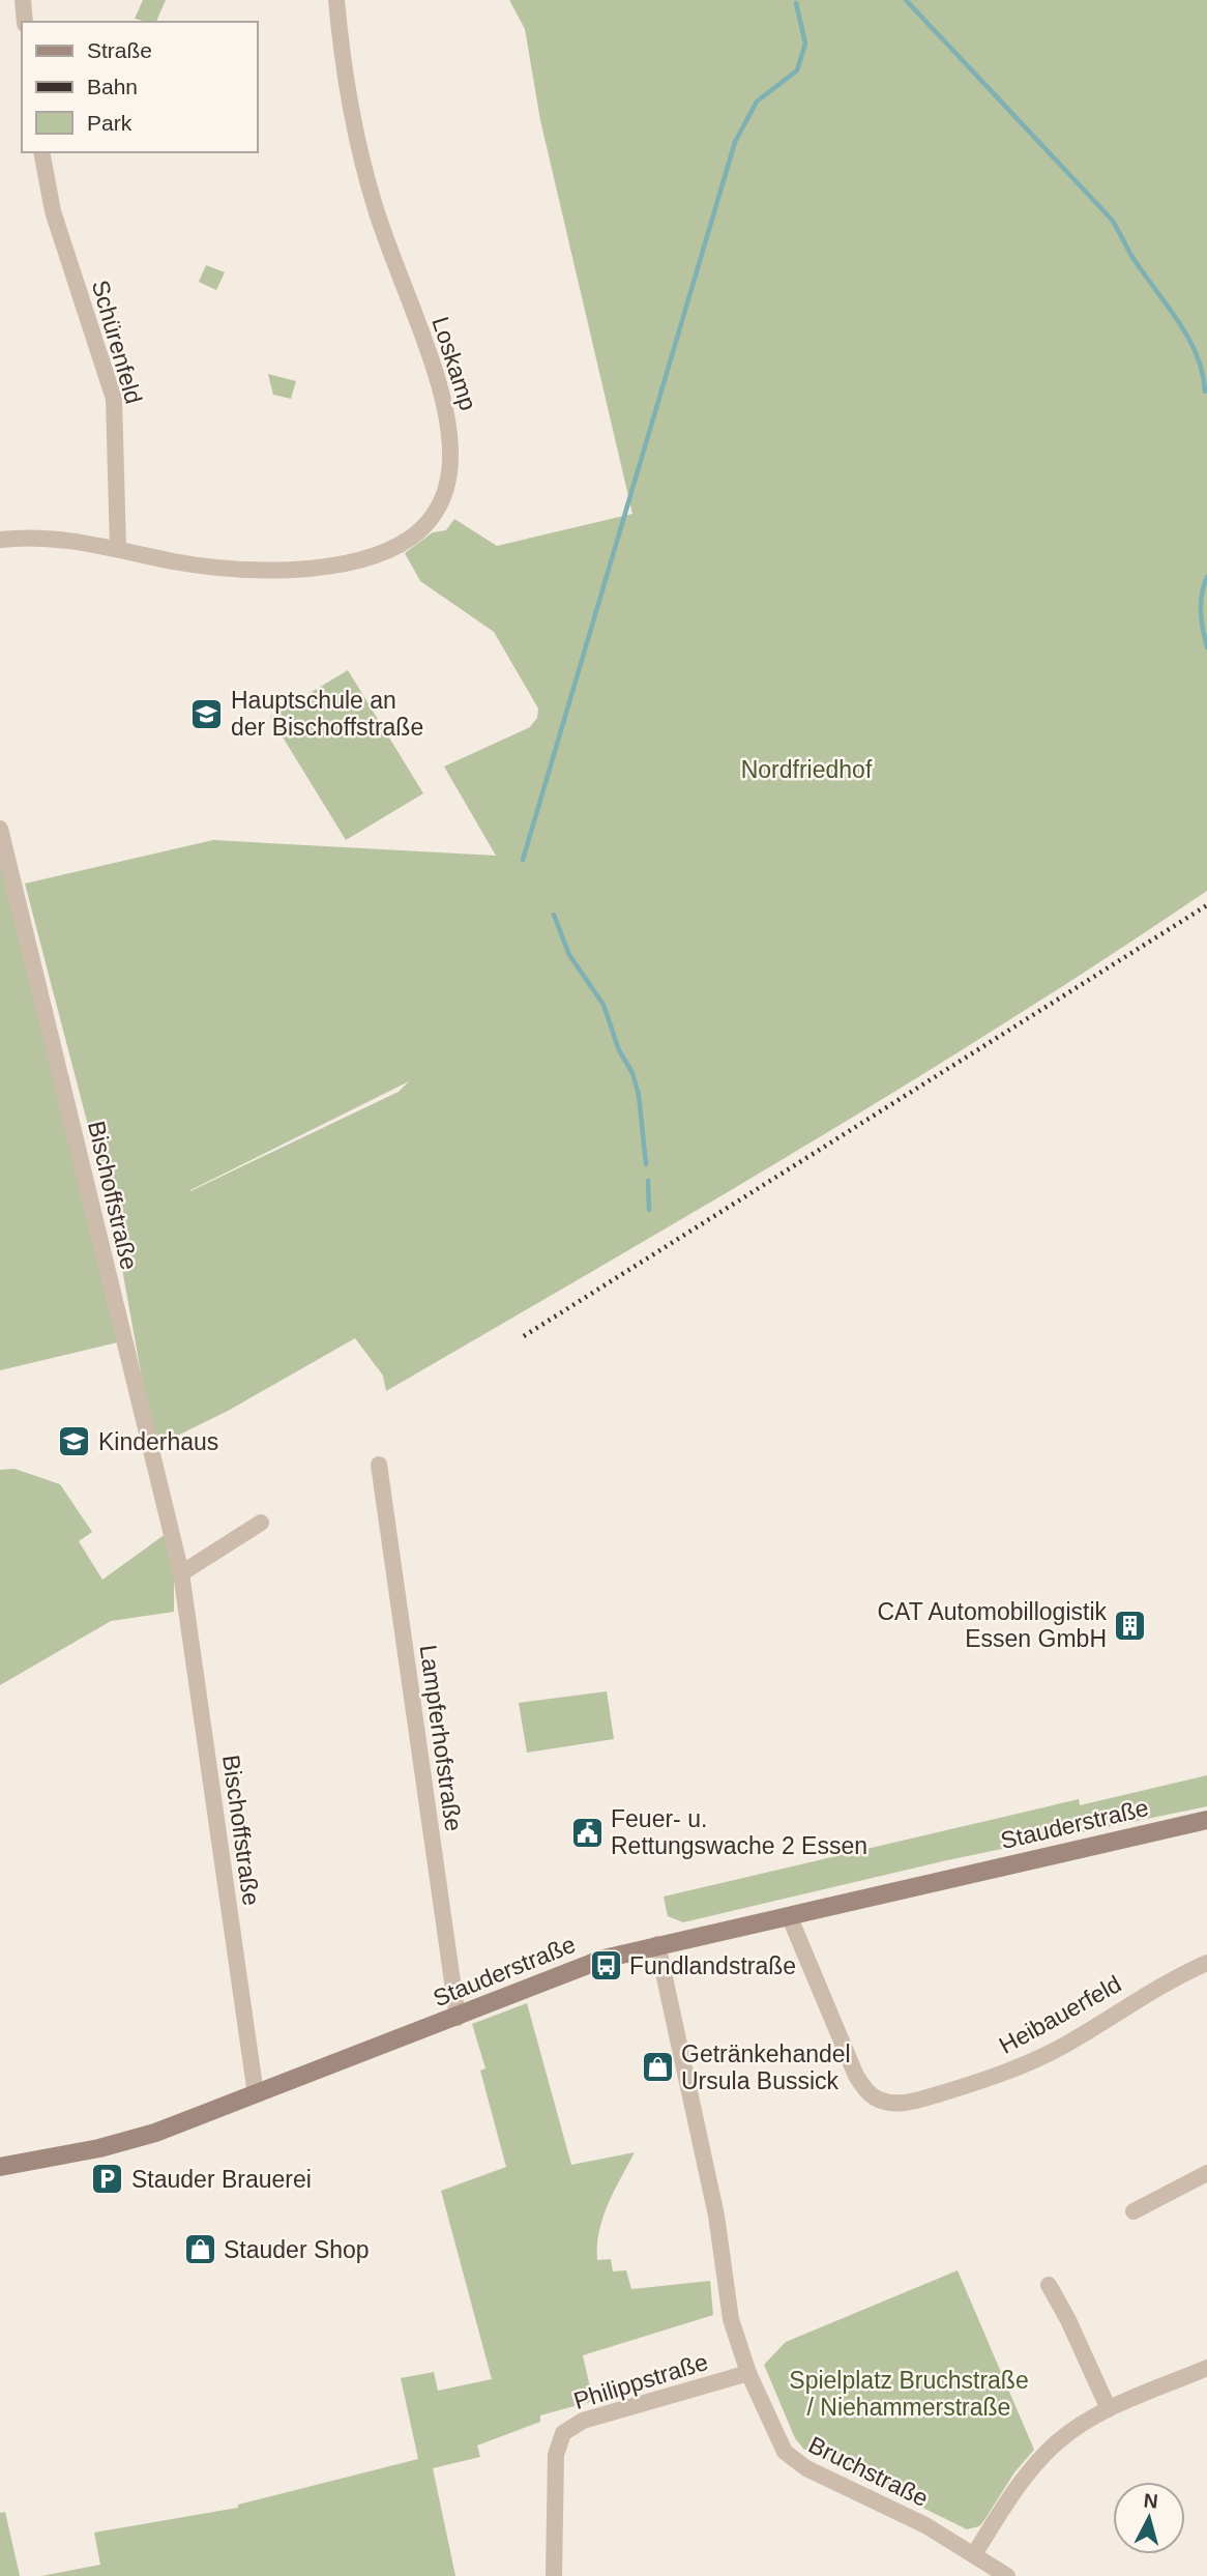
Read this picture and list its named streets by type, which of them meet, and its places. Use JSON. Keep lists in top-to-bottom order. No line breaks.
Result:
{"streets":{"main road":["Stauderstraße"],"street":["Schürenfeld","Loskamp","Bischoffstraße","Lampferhofstraße","Heibauerfeld","Philippstraße","Bruchstraße"]},"crossings":[["Schürenfeld","Loskamp"],["Bischoffstraße","Stauderstraße"],["Lampferhofstraße","Stauderstraße"],["Stauderstraße","Heibauerfeld"],["Philippstraße","Bruchstraße"]],"parks":["Nordfriedhof","Spielplatz Bruchstraße / Niehammerstraße"],"places":{"school or university":["Hauptschule an der Bischoffstraße","Kinderhaus"],"building":["CAT Automobillogistik Essen GmbH"],"public building":["Feuer- u. Rettungswache 2 Essen"],"bus stop":["Fundlandstraße"],"shop":["Getränkehandel Ursula Bussick","Stauder Shop"],"parking":["Stauder Brauerei"]},"legend":["Straße","Bahn","Park"],"north":"top"}
